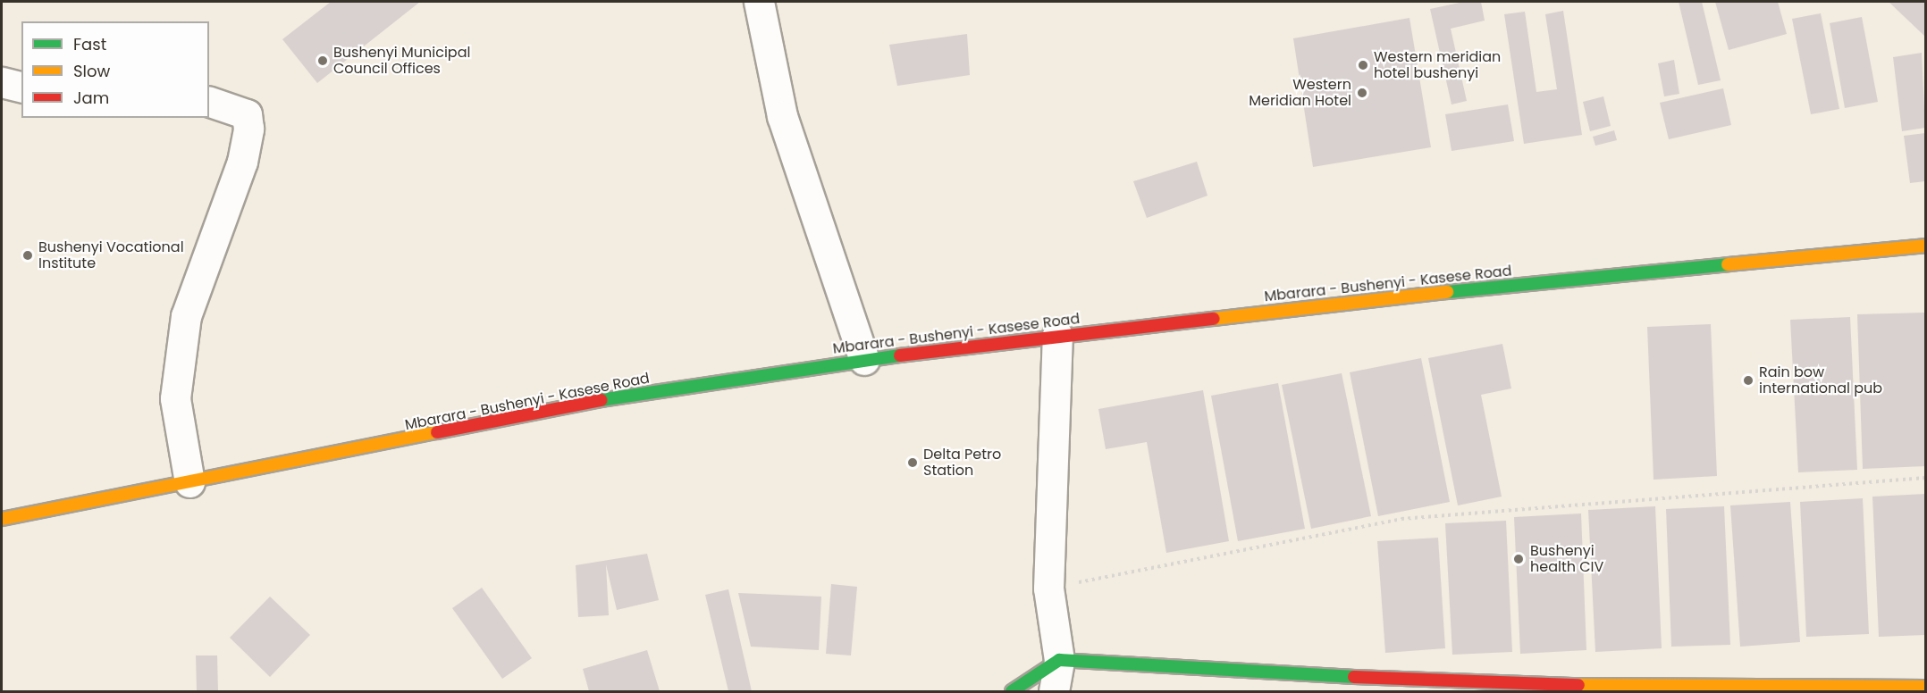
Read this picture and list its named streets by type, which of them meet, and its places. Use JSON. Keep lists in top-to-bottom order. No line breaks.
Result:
{"streets":{"main road":["Mbarara - Bushenyi - Kasese Road"]},"places":["Bushenyi Municipal Council Offices","Western meridian hotel bushenyi","Western Meridian Hotel","Bushenyi Vocational Institute","Rain bow international pub","Delta Petro Station","Bushenyi health CIV"],"legend":["Fast","Slow","Jam"]}
